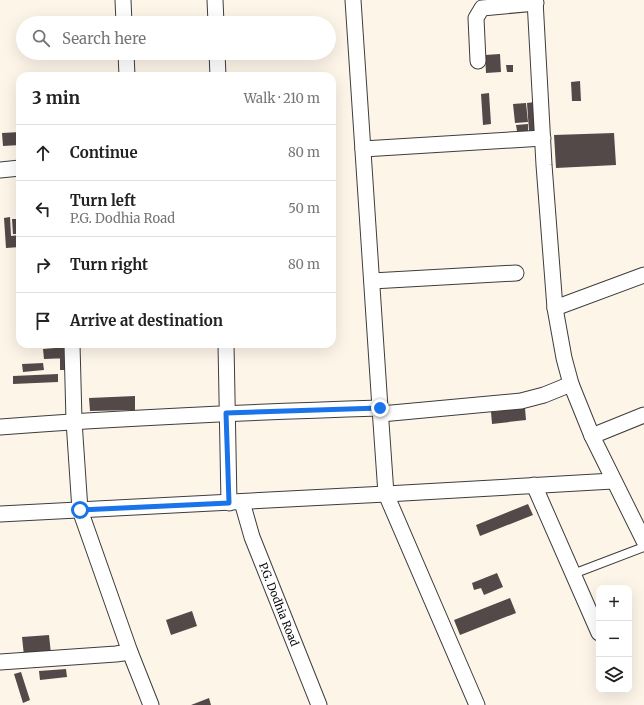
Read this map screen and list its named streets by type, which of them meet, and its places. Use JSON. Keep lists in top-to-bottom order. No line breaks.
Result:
{"streets":{"street":["P.G. Dodhia Road"]},"page":{"search":"Search here","heading":["3 min","Walk · 210 m"],"list":[["Continue","80 m"],["Turn left","P.G. Dodhia Road","50 m"],["Turn right","80 m"],"Arrive at destination"],"map_buttons":["+","−"]}}
